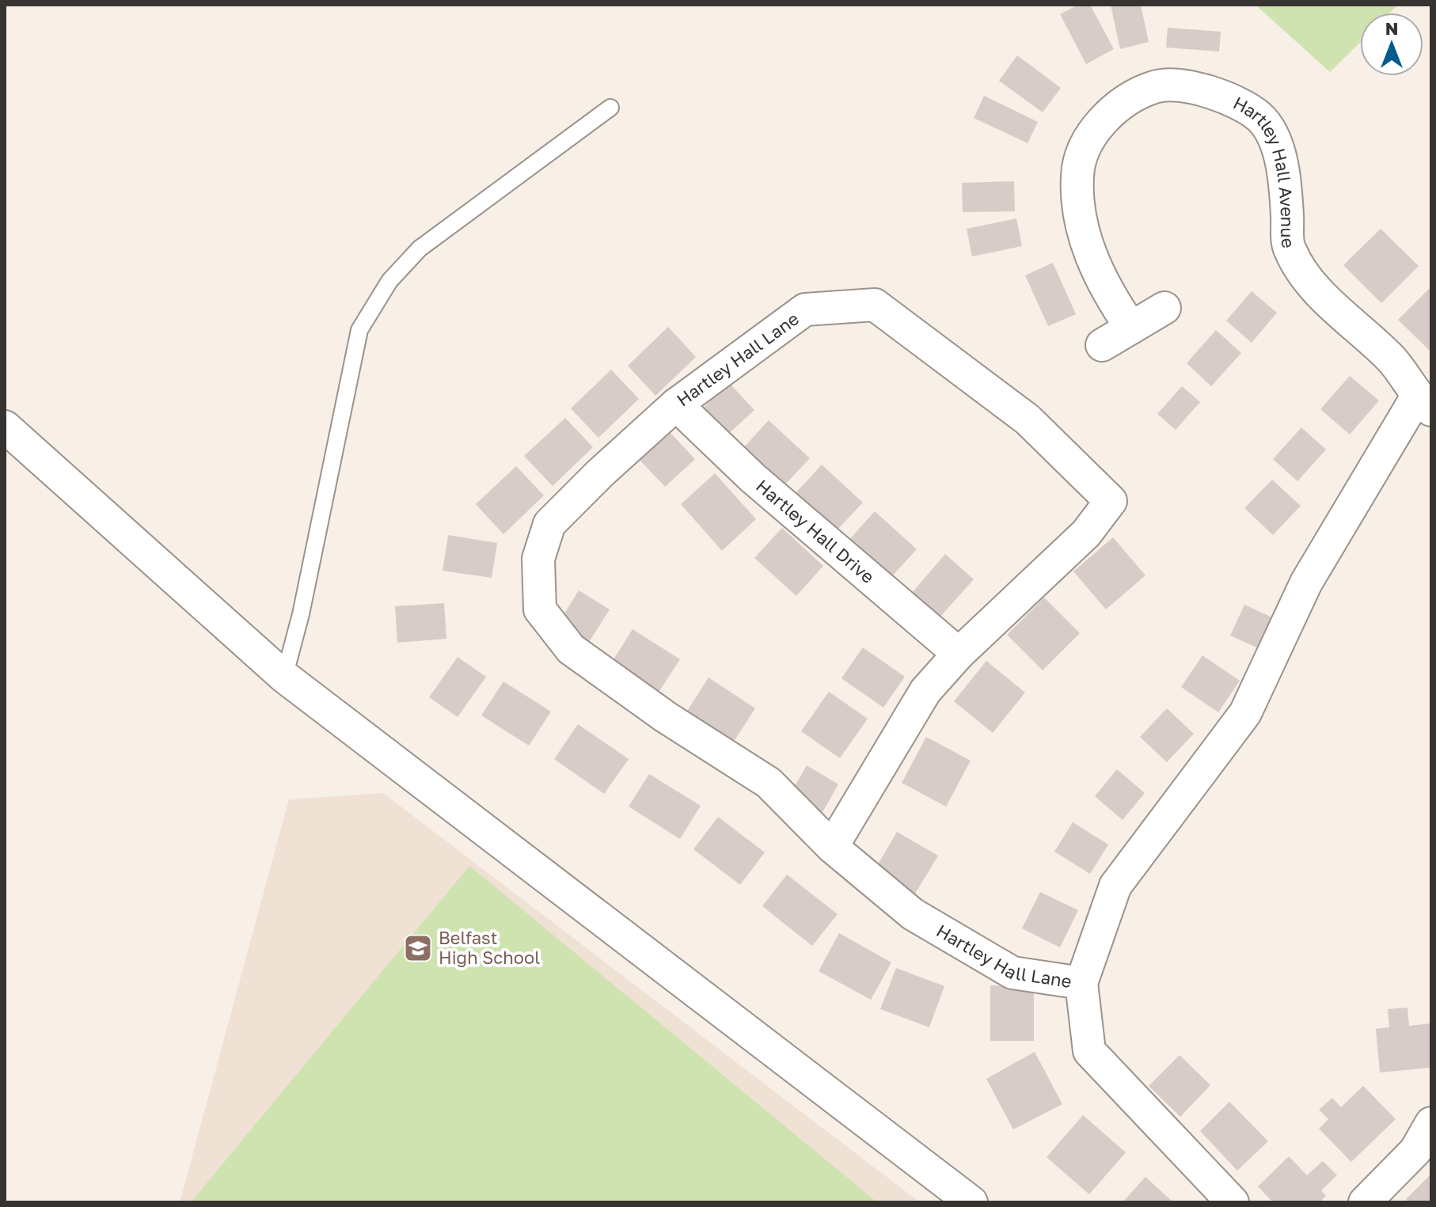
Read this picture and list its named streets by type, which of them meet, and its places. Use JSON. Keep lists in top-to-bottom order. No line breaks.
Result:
{"streets":{"street":["Hartley Hall Avenue","Hartley Hall Lane","Hartley Hall Drive"]},"crossings":[["Hartley Hall Lane","Hartley Hall Drive"]],"places":{"school or university":["Belfast High School"]},"north":"top"}
